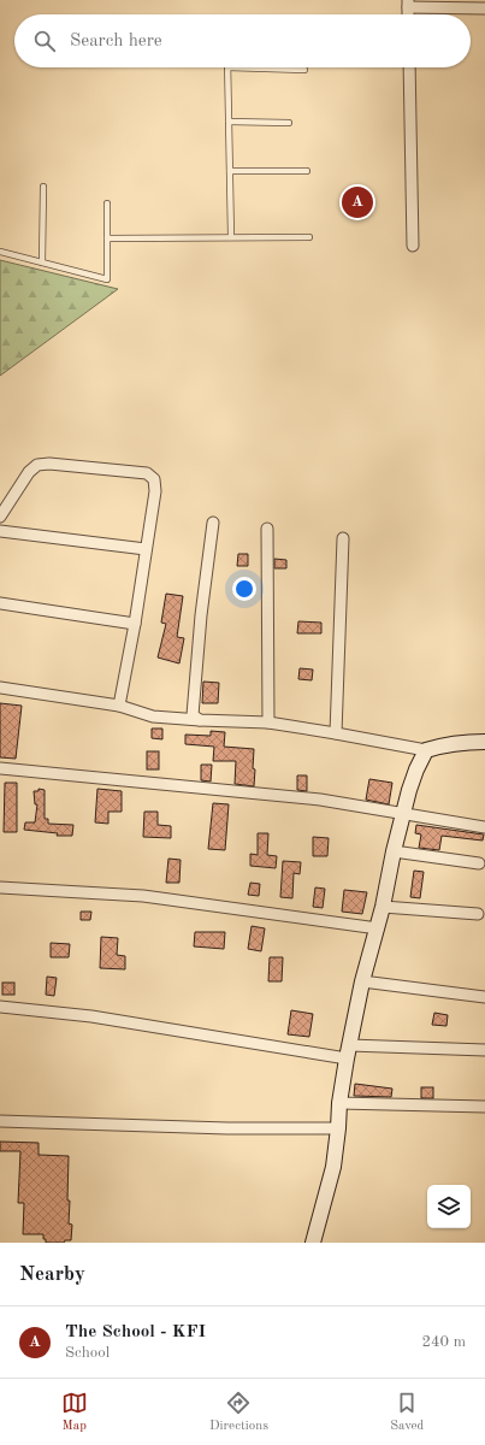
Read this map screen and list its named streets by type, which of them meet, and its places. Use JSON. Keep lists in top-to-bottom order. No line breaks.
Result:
{"page":{"search":"Search here","pins":"A","heading":"Nearby","list":[{"mark":"A","name":"The School - KFI","note":"School","value":"240 m"}],"nav":["Map","Directions","Saved"]}}
